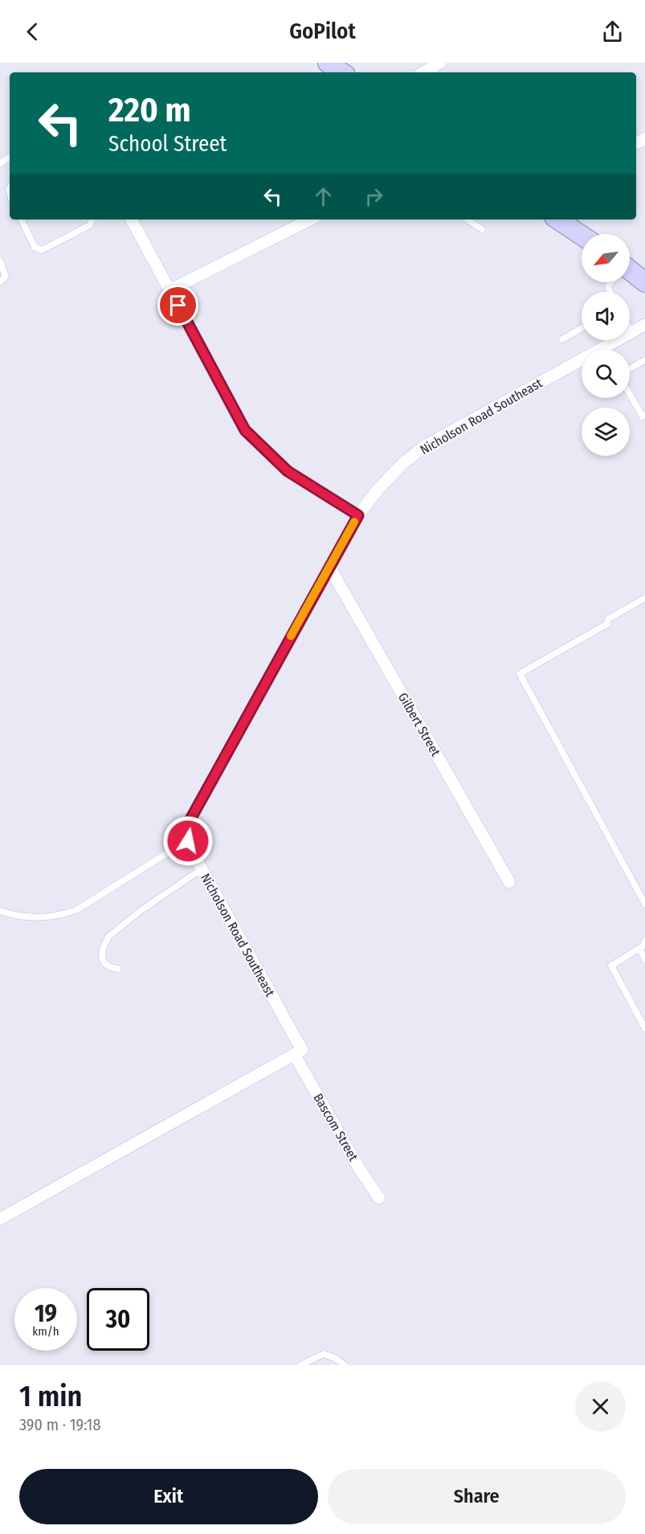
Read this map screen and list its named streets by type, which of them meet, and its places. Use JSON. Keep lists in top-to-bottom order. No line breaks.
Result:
{"streets":{"street":["Nicholson Road Southeast","Gilbert Street","Bascom Street"]},"crossings":[["Nicholson Road Southeast","Gilbert Street"],["Nicholson Road Southeast","Bascom Street"]],"north":"bottom left","page":{"header":"GoPilot","turn":["220 m","School Street"],"speed":"19 km/h","limit":"30","heading":["1 min","390 m · 19:18"],"buttons":["Exit","Share"]}}
